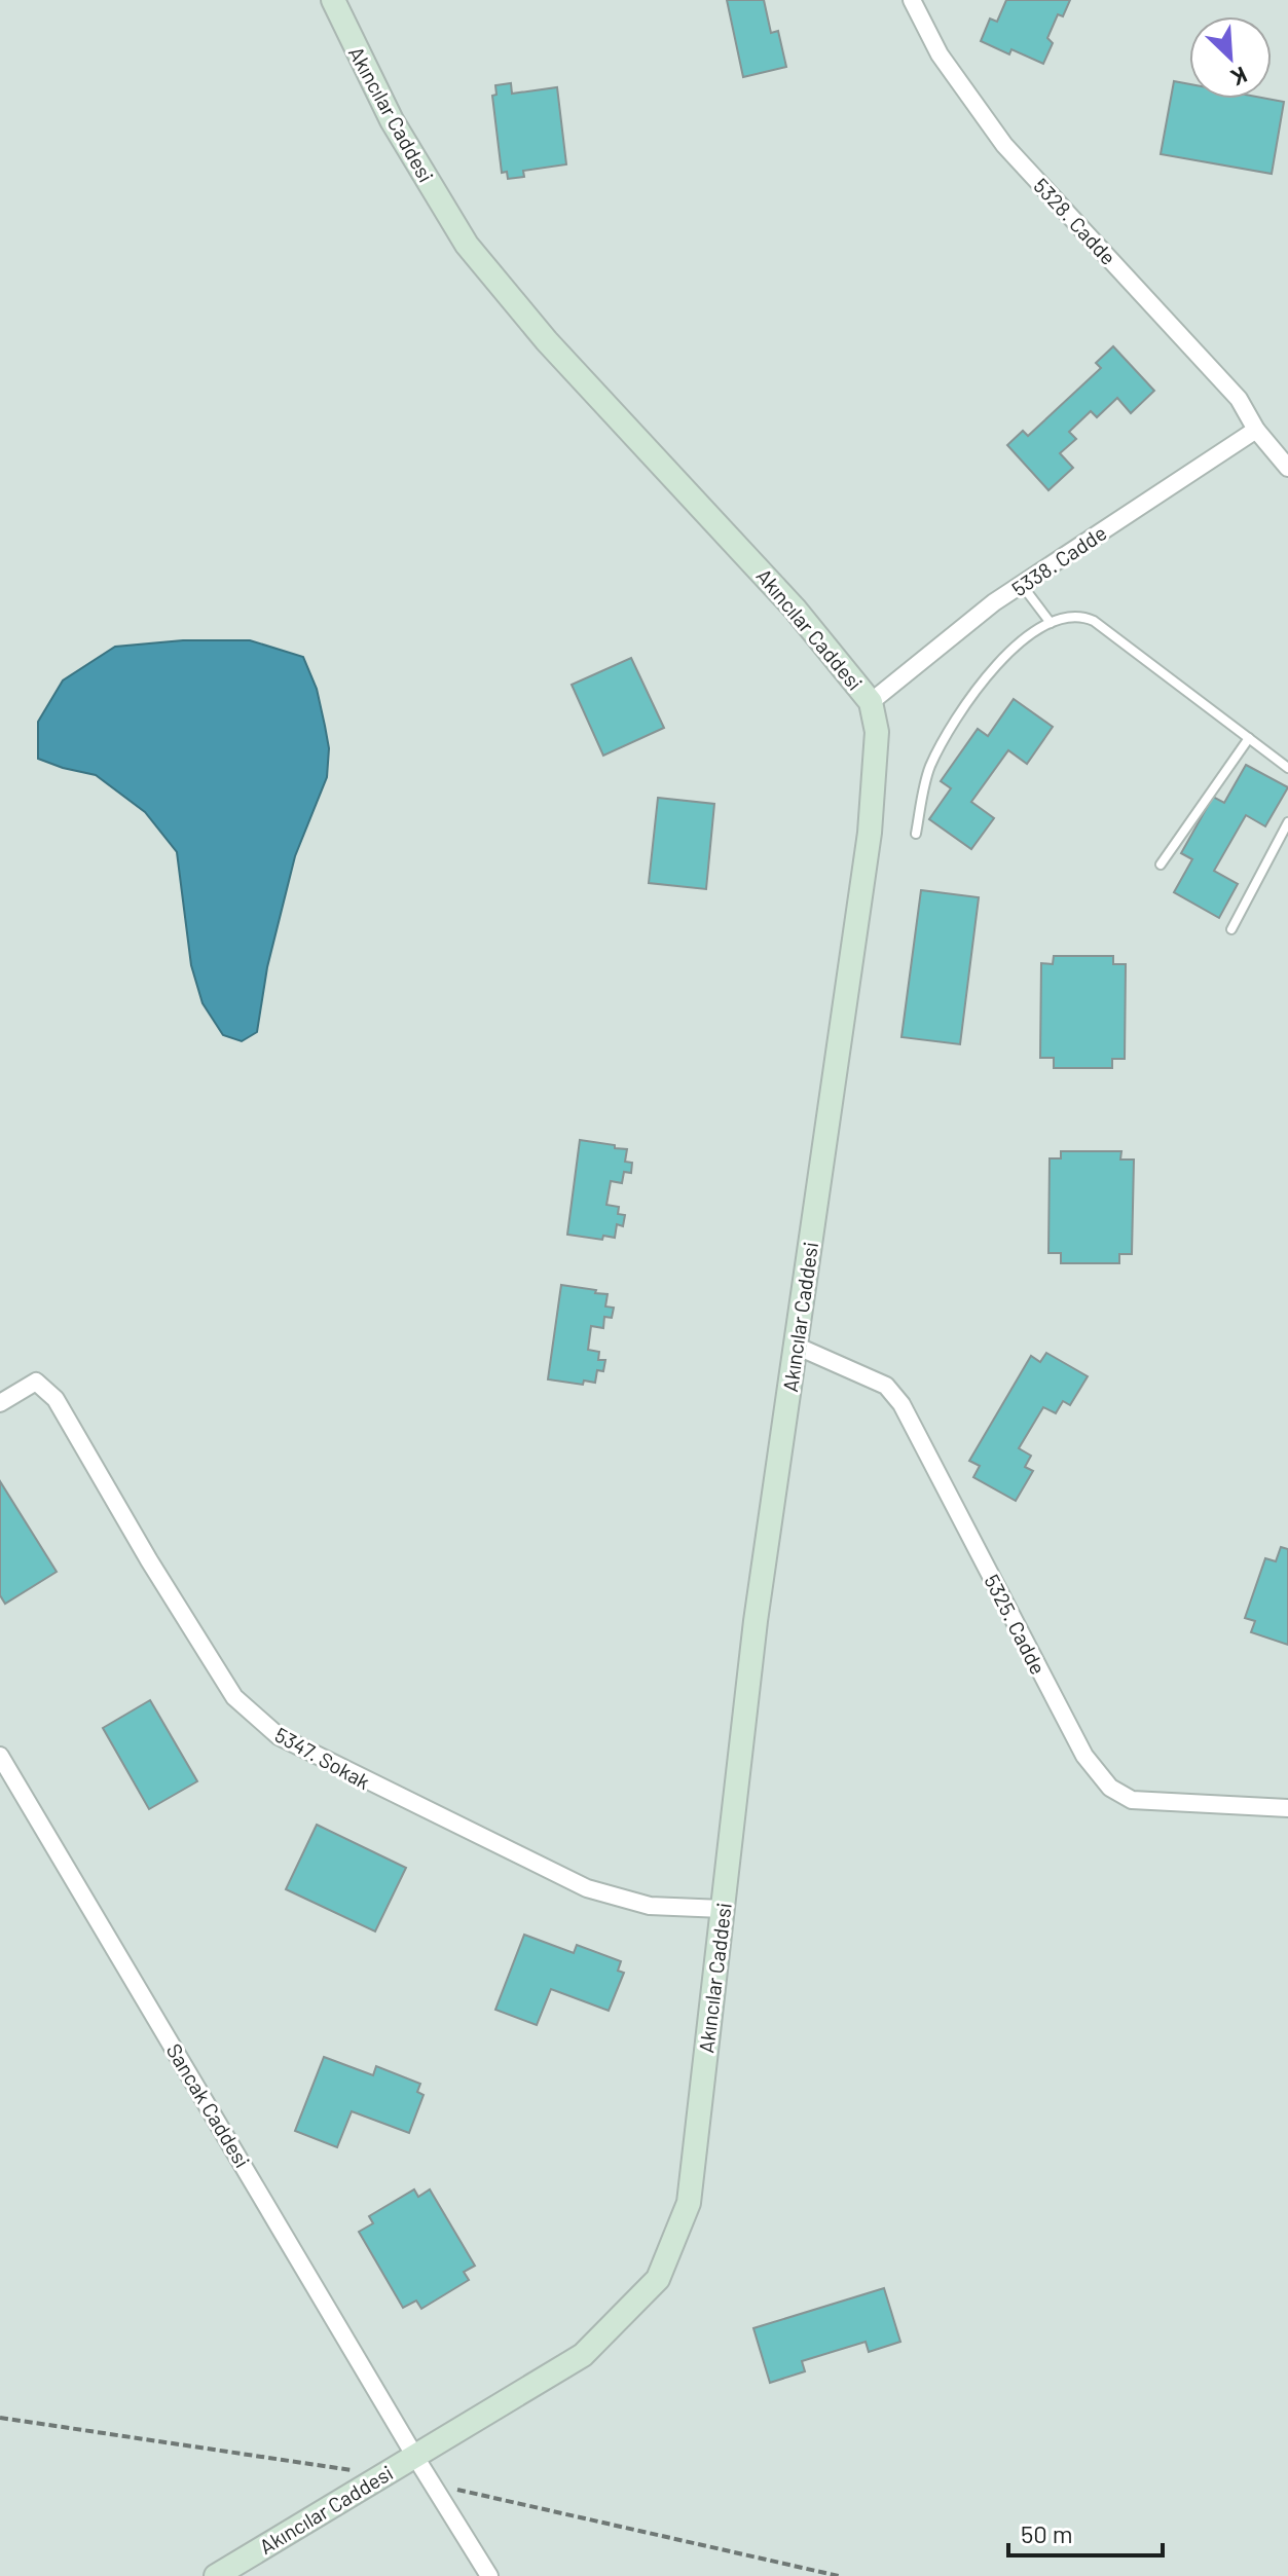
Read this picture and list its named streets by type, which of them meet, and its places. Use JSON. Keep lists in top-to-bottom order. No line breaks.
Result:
{"streets":{"street":["Akıncılar Caddesi","5328. Cadde","5338. Cadde","5325. Cadde","5347. Sokak","Sancak Caddesi"]},"crossings":[["Akıncılar Caddesi","5338. Cadde"],["Akıncılar Caddesi","5325. Cadde"],["Akıncılar Caddesi","5347. Sokak"],["Akıncılar Caddesi","Sancak Caddesi"],["5328. Cadde","5338. Cadde"]],"scale_bar":"50 m","north":"bottom right"}
